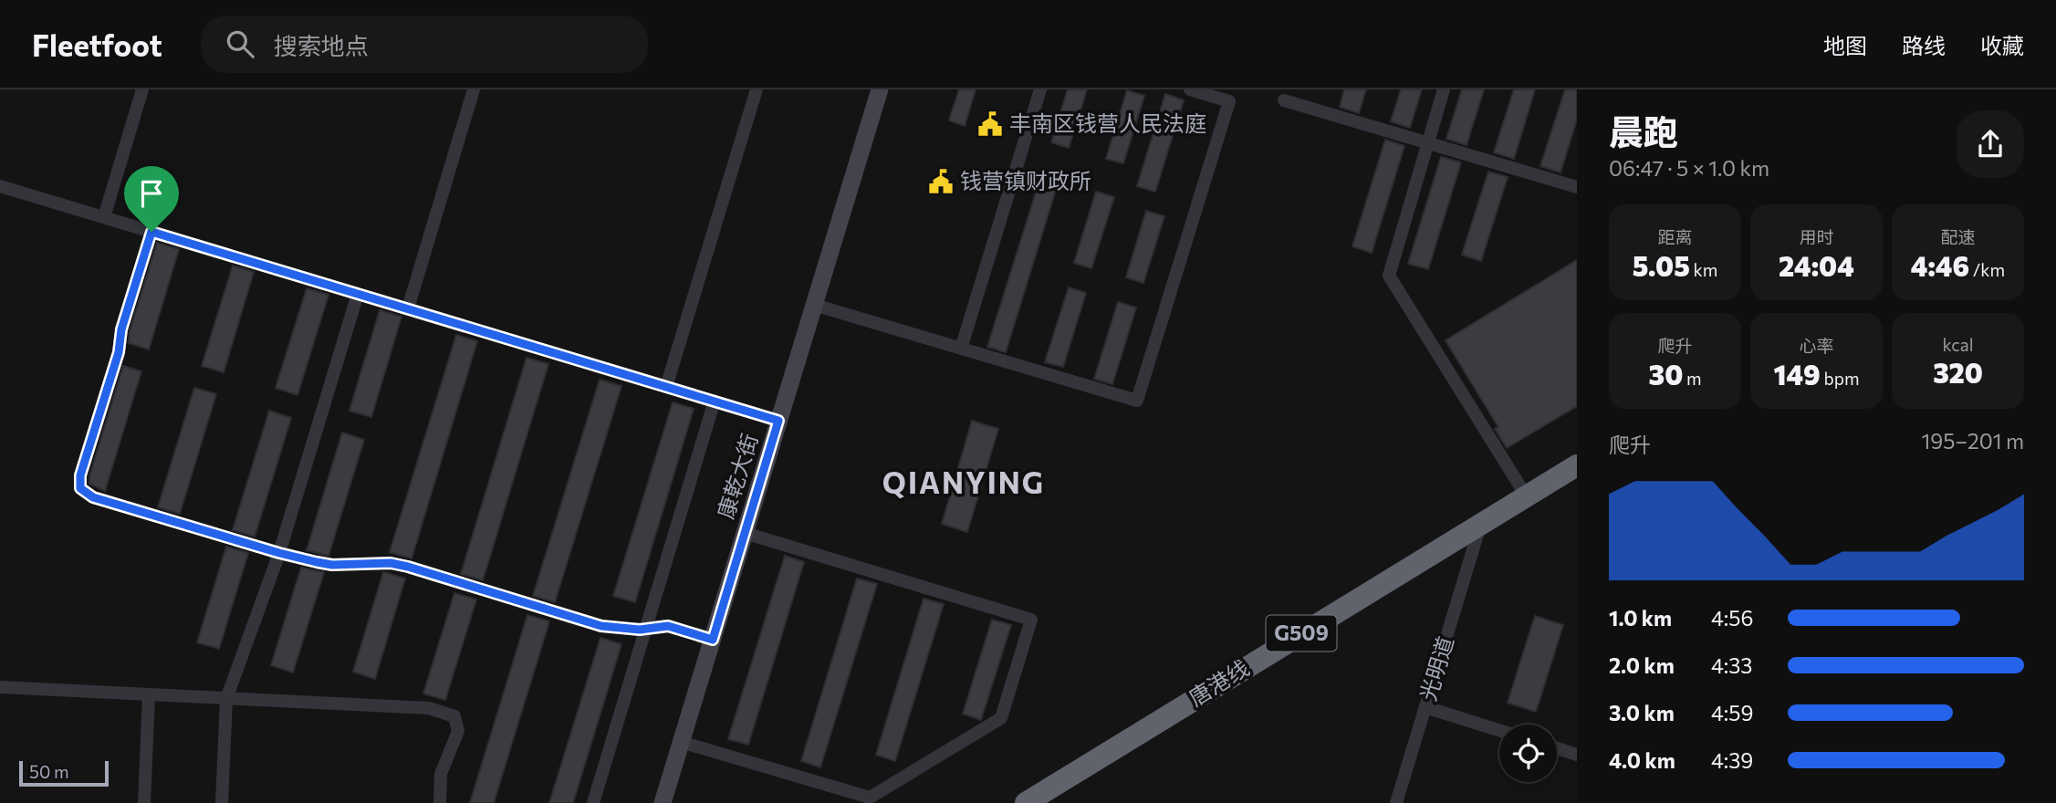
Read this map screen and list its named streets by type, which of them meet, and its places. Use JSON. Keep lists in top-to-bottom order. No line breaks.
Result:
{"streets":{"highway":["G509","唐港线"],"street":["康乾大街","光明道"]},"crossings":[["光明道","唐港线"]],"districts":["QIANYING"],"places":{"public building":["丰南区钱营人民法庭","钱营镇财政所"]},"scale_bar":"50 m","page":{"header":"Fleetfoot","search":"搜索地点","nav":["地图","路线","收藏"],"heading":["晨跑","06:47 · 5 × 1.0 km"],"stats":[["距离","5.05 km"],["用时","24:04"],["配速","4:46 /km"],["爬升","30 m"],["心率","149 bpm"],["kcal","320"]],"chart":["爬升","195–201 m"],"list":[{"name":"1.0 km","note":"4:56"},{"name":"2.0 km","note":"4:33"},{"name":"3.0 km","note":"4:59"},{"name":"4.0 km","note":"4:39"}],"scale":"50 m"}}
